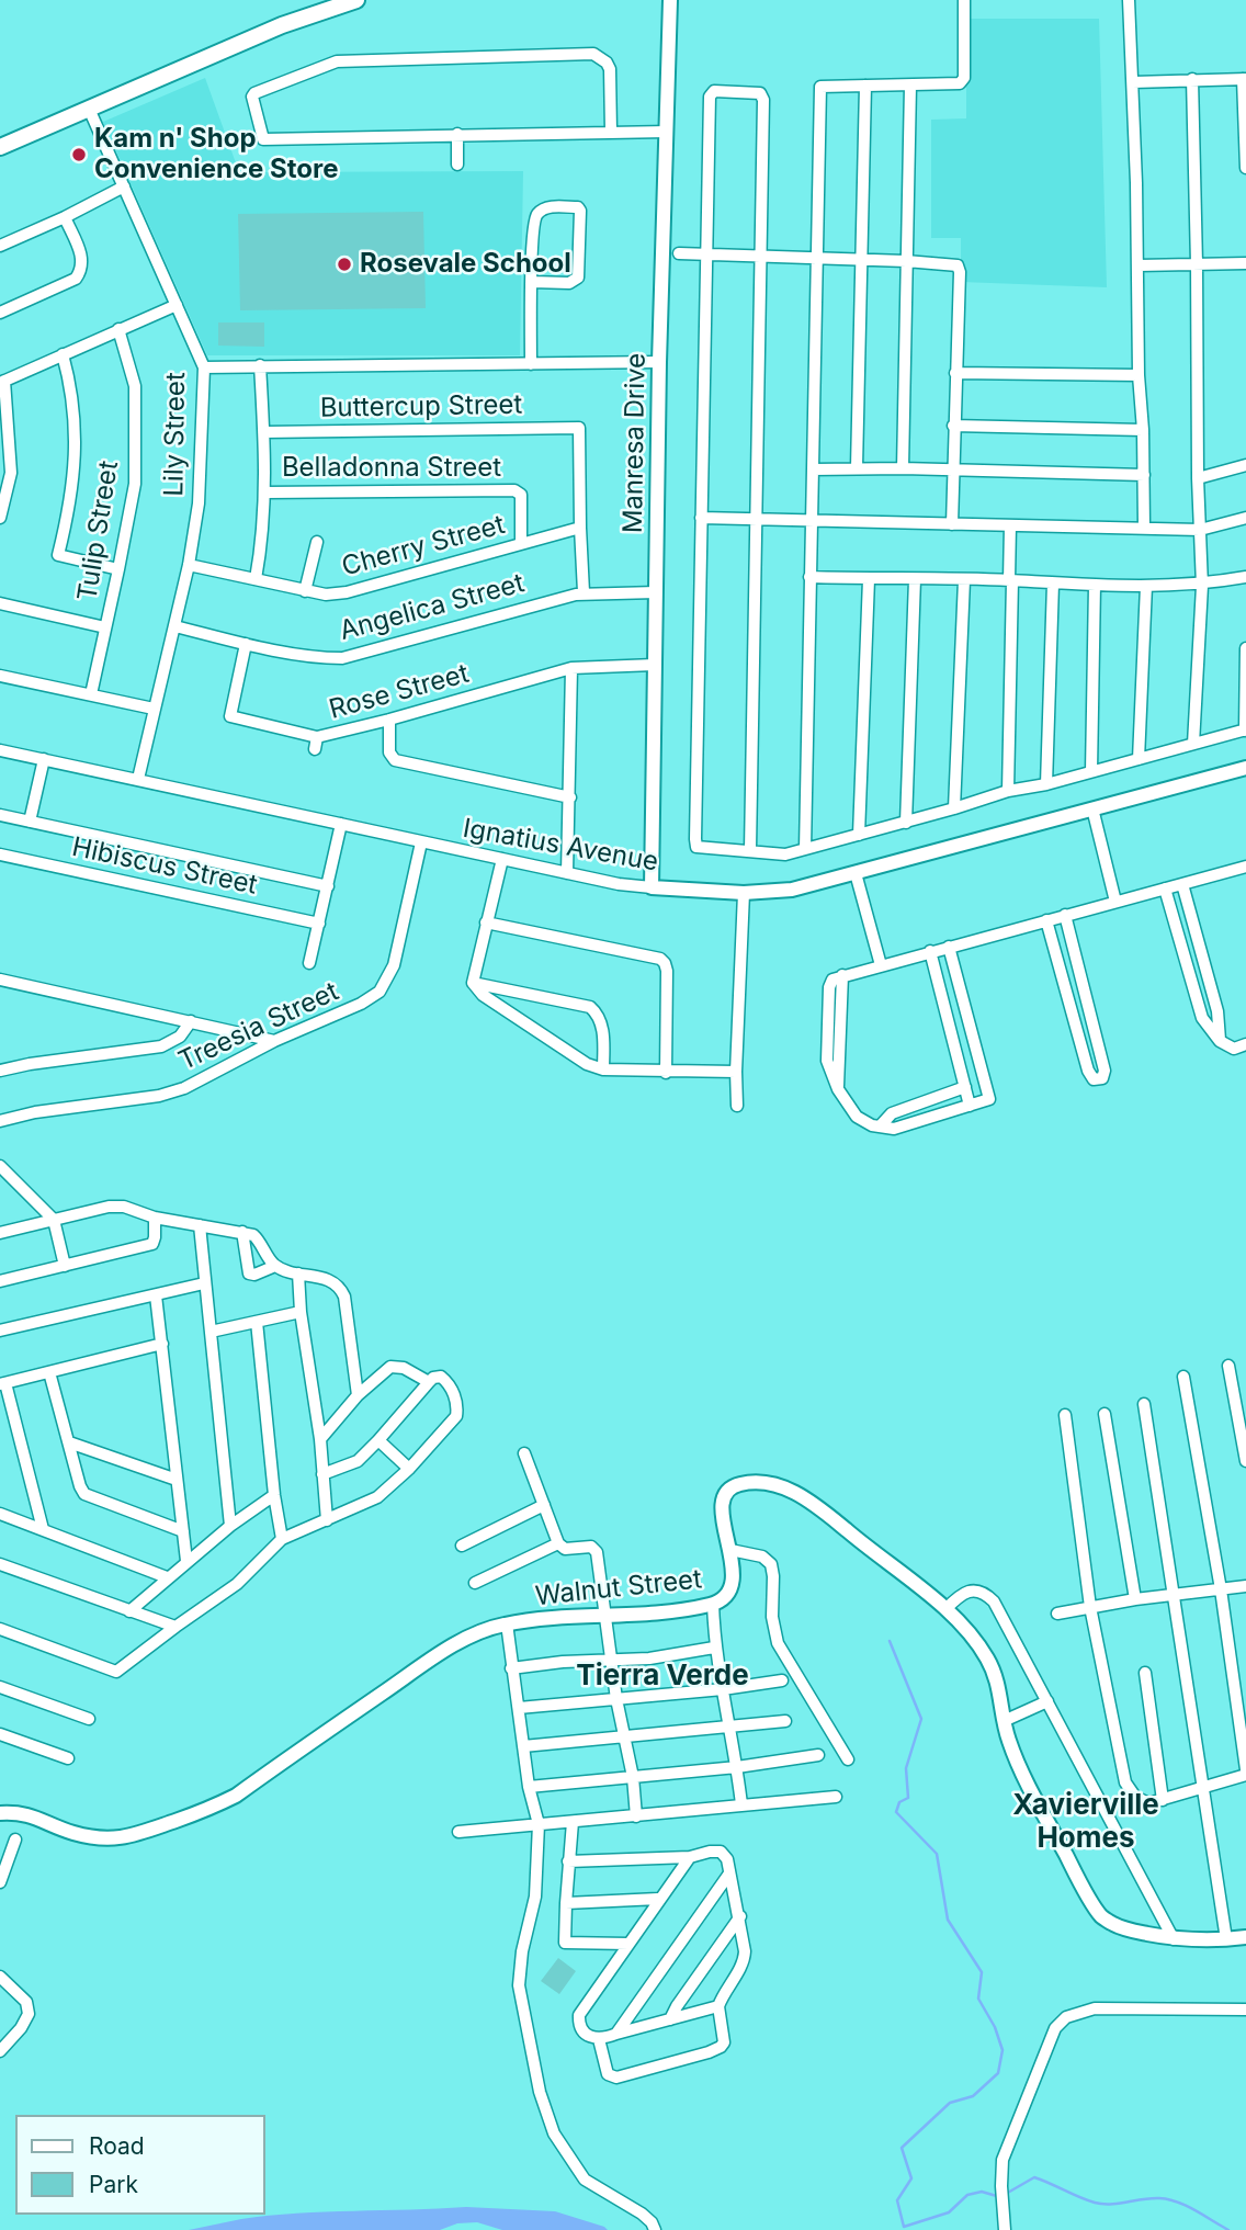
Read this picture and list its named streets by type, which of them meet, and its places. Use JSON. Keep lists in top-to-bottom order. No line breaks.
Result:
{"streets":{"street":["Buttercup Street","Lily Street","Manresa Drive","Belladonna Street","Tulip Street","Cherry Street","Angelica Street","Rose Street","Ignatius Avenue","Hibiscus Street","Treesia Street","Walnut Street"]},"crossings":[["Buttercup Street","Cherry Street"],["Lily Street","Cherry Street"],["Lily Street","Angelica Street"],["Lily Street","Ignatius Avenue"],["Manresa Drive","Angelica Street"],["Manresa Drive","Rose Street"],["Manresa Drive","Ignatius Avenue"],["Belladonna Street","Cherry Street"],["Angelica Street","Rose Street"],["Ignatius Avenue","Treesia Street"]],"districts":["Tierra Verde","Xavierville Homes"],"places":["Kam n' Shop Convenience Store","Rosevale School"],"legend":["Road","Park"]}
